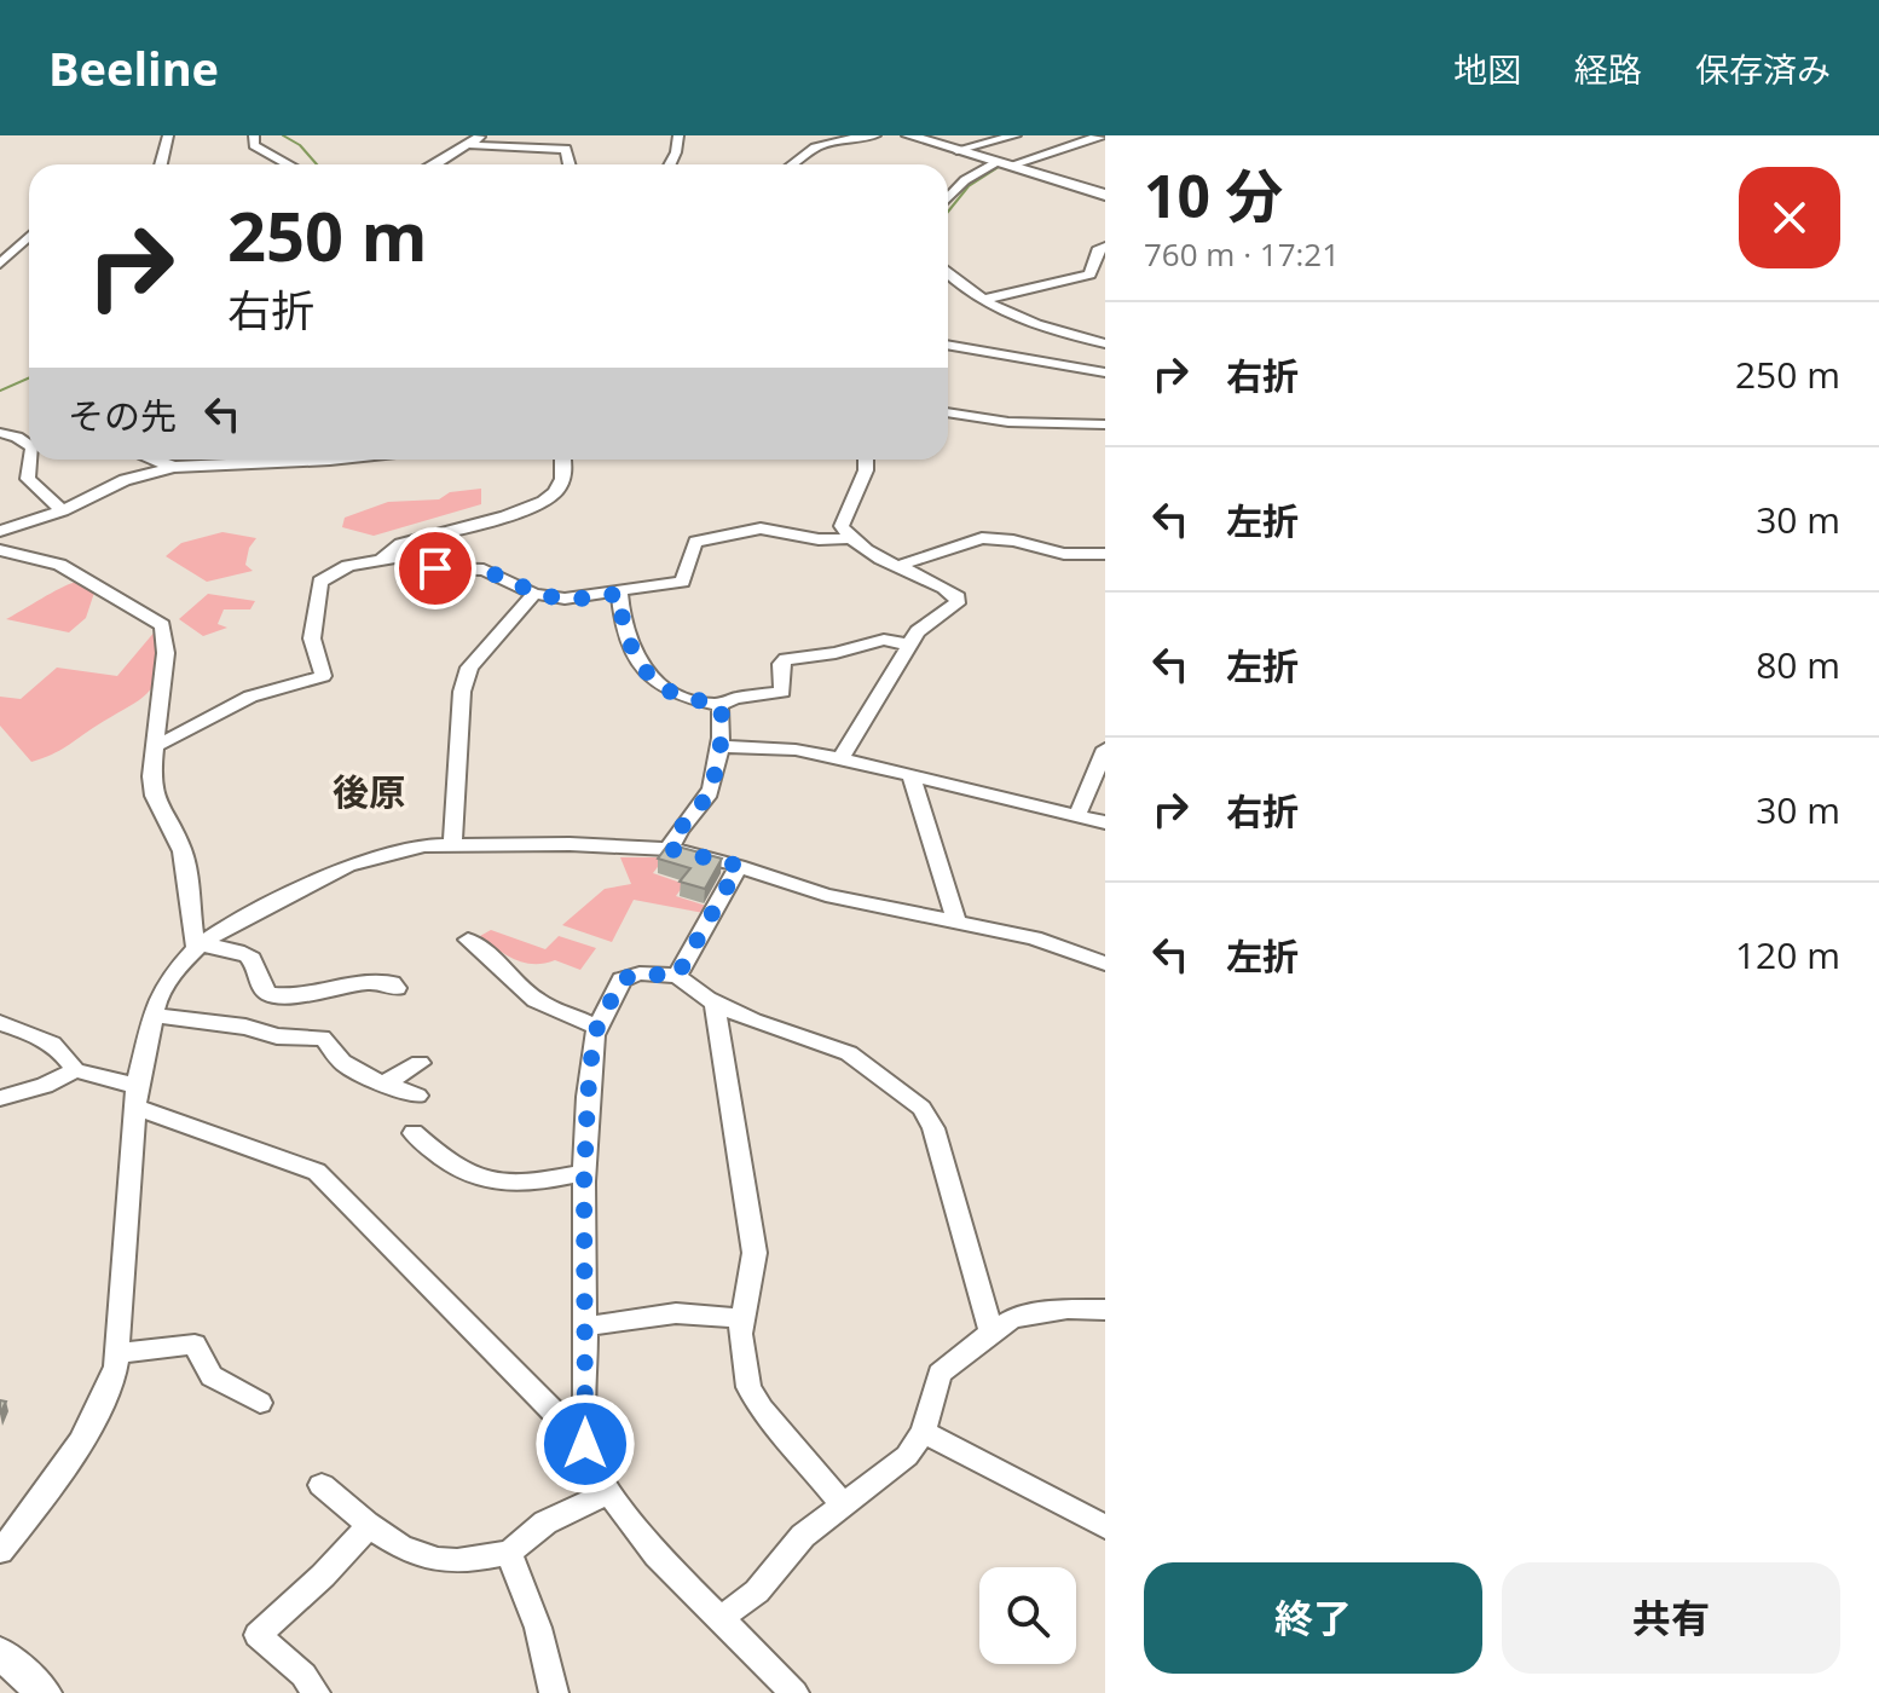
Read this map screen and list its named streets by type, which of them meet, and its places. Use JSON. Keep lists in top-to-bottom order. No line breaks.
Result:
{"districts":["後原"],"page":{"header":"Beeline","nav":["地図","経路","保存済み"],"heading":["10 分","760 m · 17:21"],"turn":["250 m","右折"],"list":[{"name":"右折","value":"250 m"},{"name":"左折","value":"30 m"},{"name":"左折","value":"80 m"},{"name":"右折","value":"30 m"},{"name":"左折","value":"120 m"}],"then":"その先","buttons":["終了","共有"]}}
